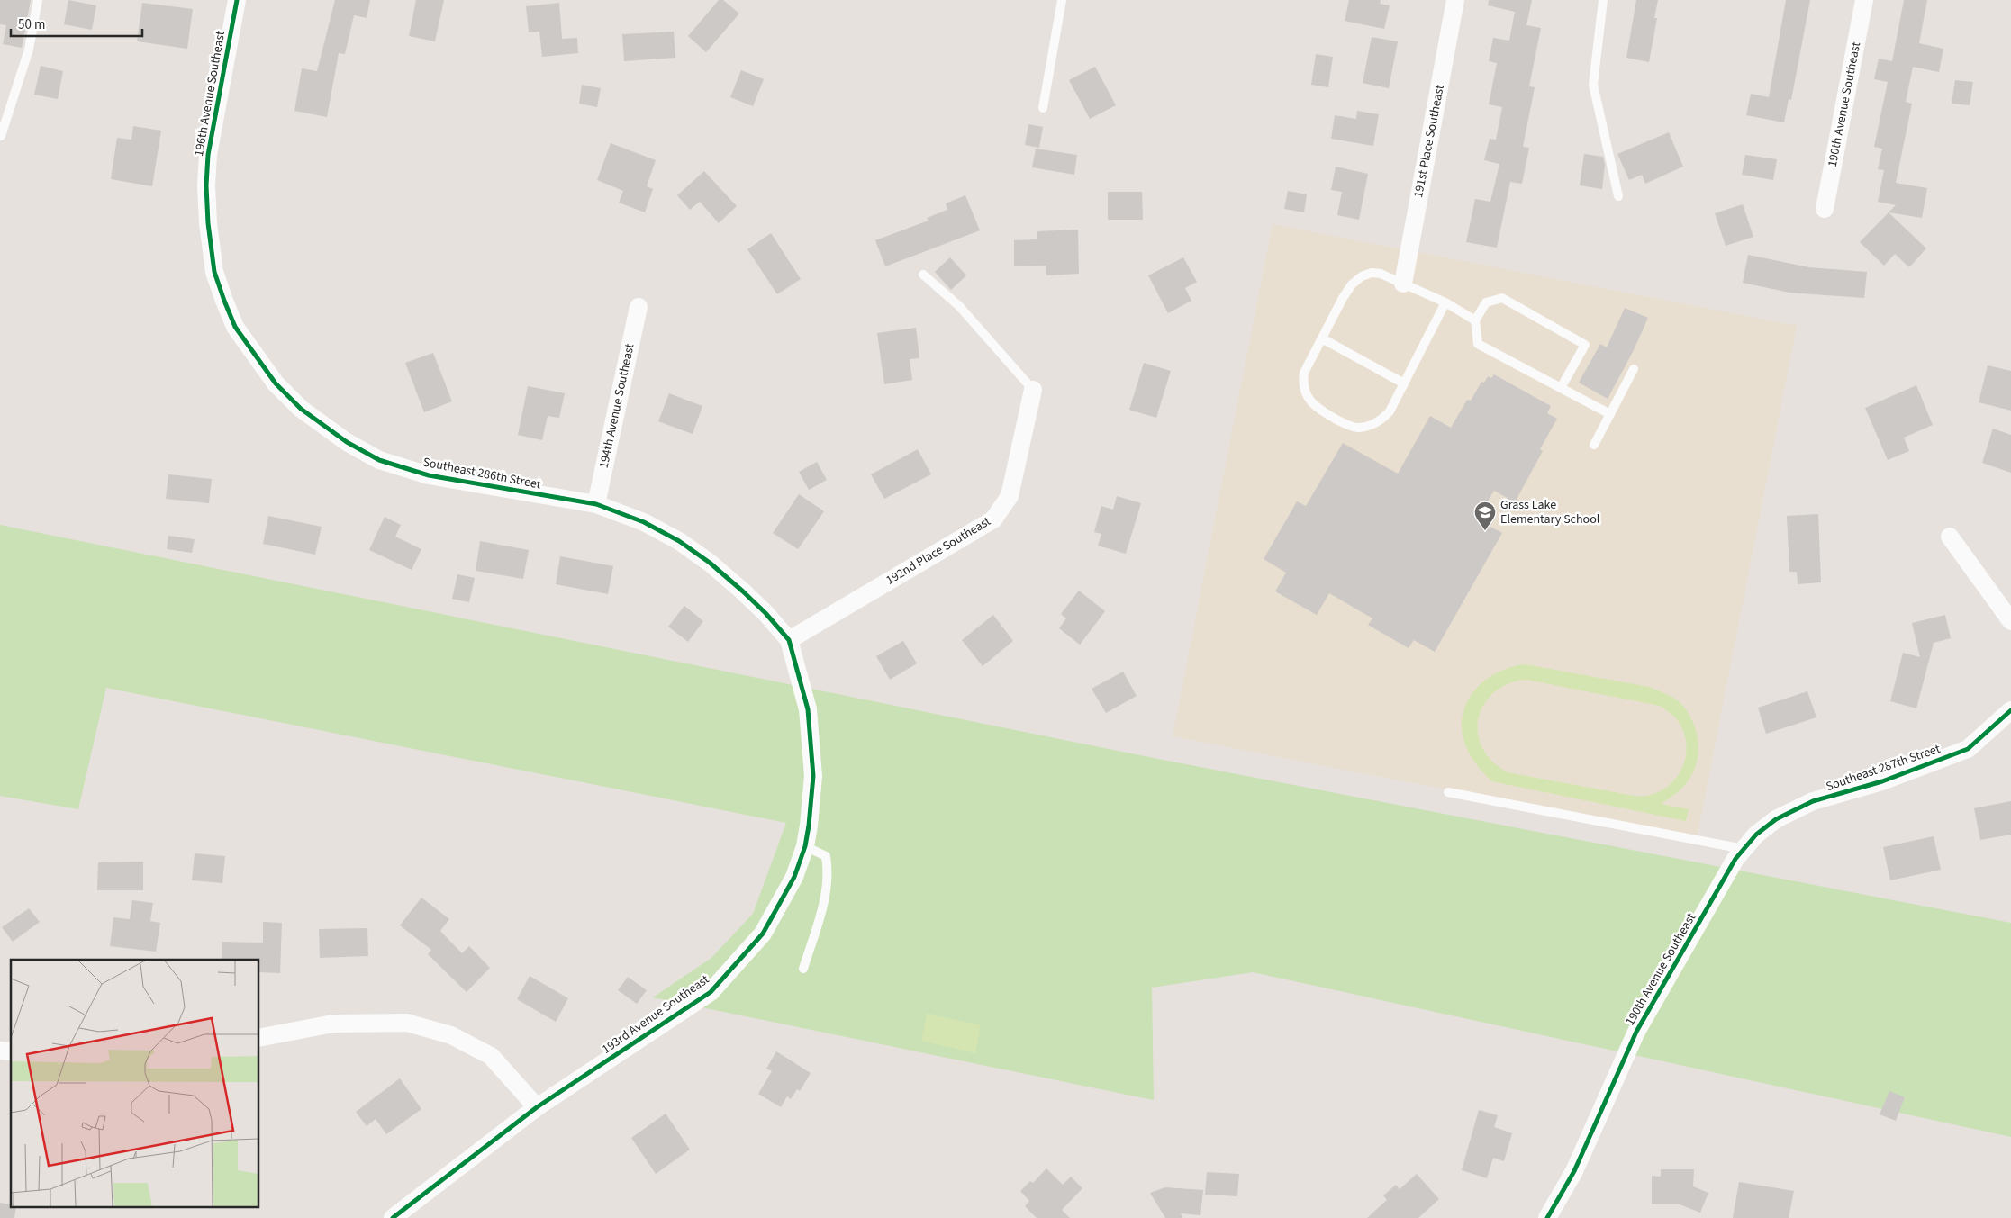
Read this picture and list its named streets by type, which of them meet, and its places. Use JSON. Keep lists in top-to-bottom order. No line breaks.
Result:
{"streets":{"street":["196th Avenue Southeast","190th Avenue Southeast","191st Place Southeast","194th Avenue Southeast","Southeast 286th Street","192nd Place Southeast","Southeast 287th Street","193rd Avenue Southeast"]},"crossings":[["196th Avenue Southeast","Southeast 286th Street"],["190th Avenue Southeast","Southeast 287th Street"],["194th Avenue Southeast","Southeast 286th Street"],["194th Avenue Southeast","193rd Avenue Southeast"],["Southeast 286th Street","193rd Avenue Southeast"],["192nd Place Southeast","193rd Avenue Southeast"]],"places":{"school or university":["Grass Lake Elementary School"]},"scale_bar":"50 m"}
